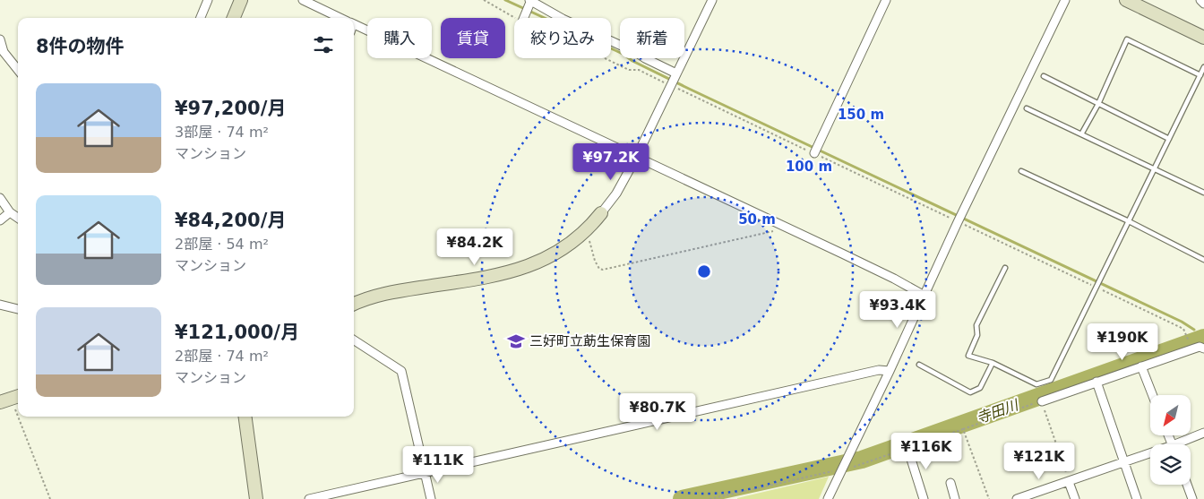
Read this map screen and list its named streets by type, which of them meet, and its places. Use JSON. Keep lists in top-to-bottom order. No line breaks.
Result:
{"water":["寺田川"],"places":{"school or university":["三好町立莇生保育園"]},"north":"bottom left","page":{"chip":["購入","賃貸","絞り込み","新着"],"heading":"8件の物件","list":[{"name":"¥97,200/月","note":"3部屋 · 74 m² · マンション"},{"name":"¥84,200/月","note":"2部屋 · 54 m² · マンション"},{"name":"¥121,000/月","note":"2部屋 · 74 m² · マンション"}],"price":["¥97.2K","¥84.2K","¥93.4K","¥190K","¥80.7K","¥116K","¥121K","¥111K"]},"rings":["150 m","100 m","50 m"]}
